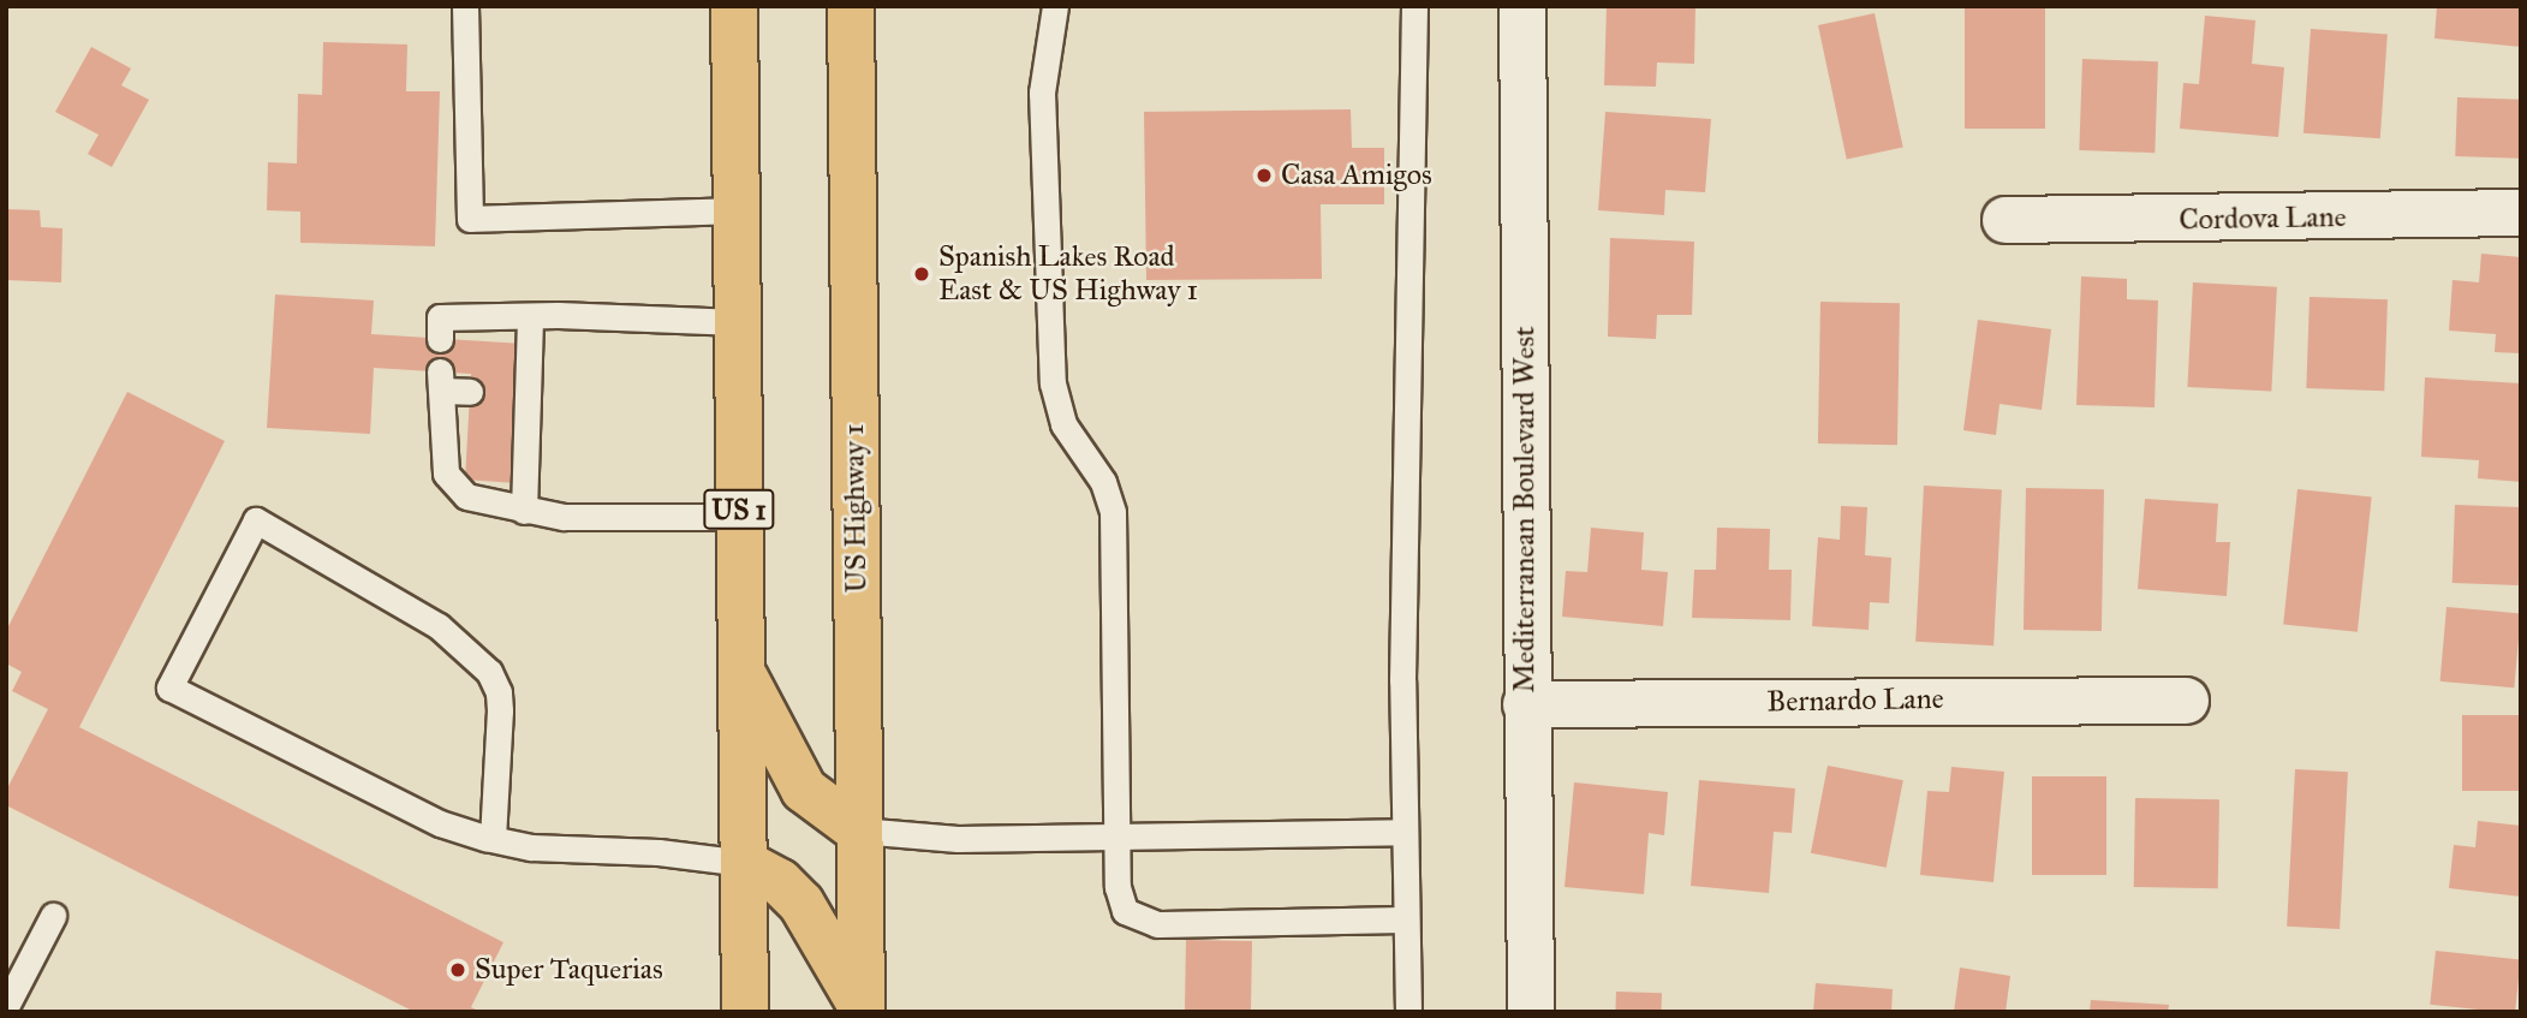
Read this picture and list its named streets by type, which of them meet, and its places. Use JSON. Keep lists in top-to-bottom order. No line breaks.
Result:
{"streets":{"main road":["US Highway 1","US 1"],"street":["Cordova Lane","Mediterranean Boulevard West","Bernardo Lane"]},"crossings":[["Mediterranean Boulevard West","Bernardo Lane"]],"places":["Casa Amigos","Spanish Lakes Road East & US Highway 1","Super Taquerias"]}
